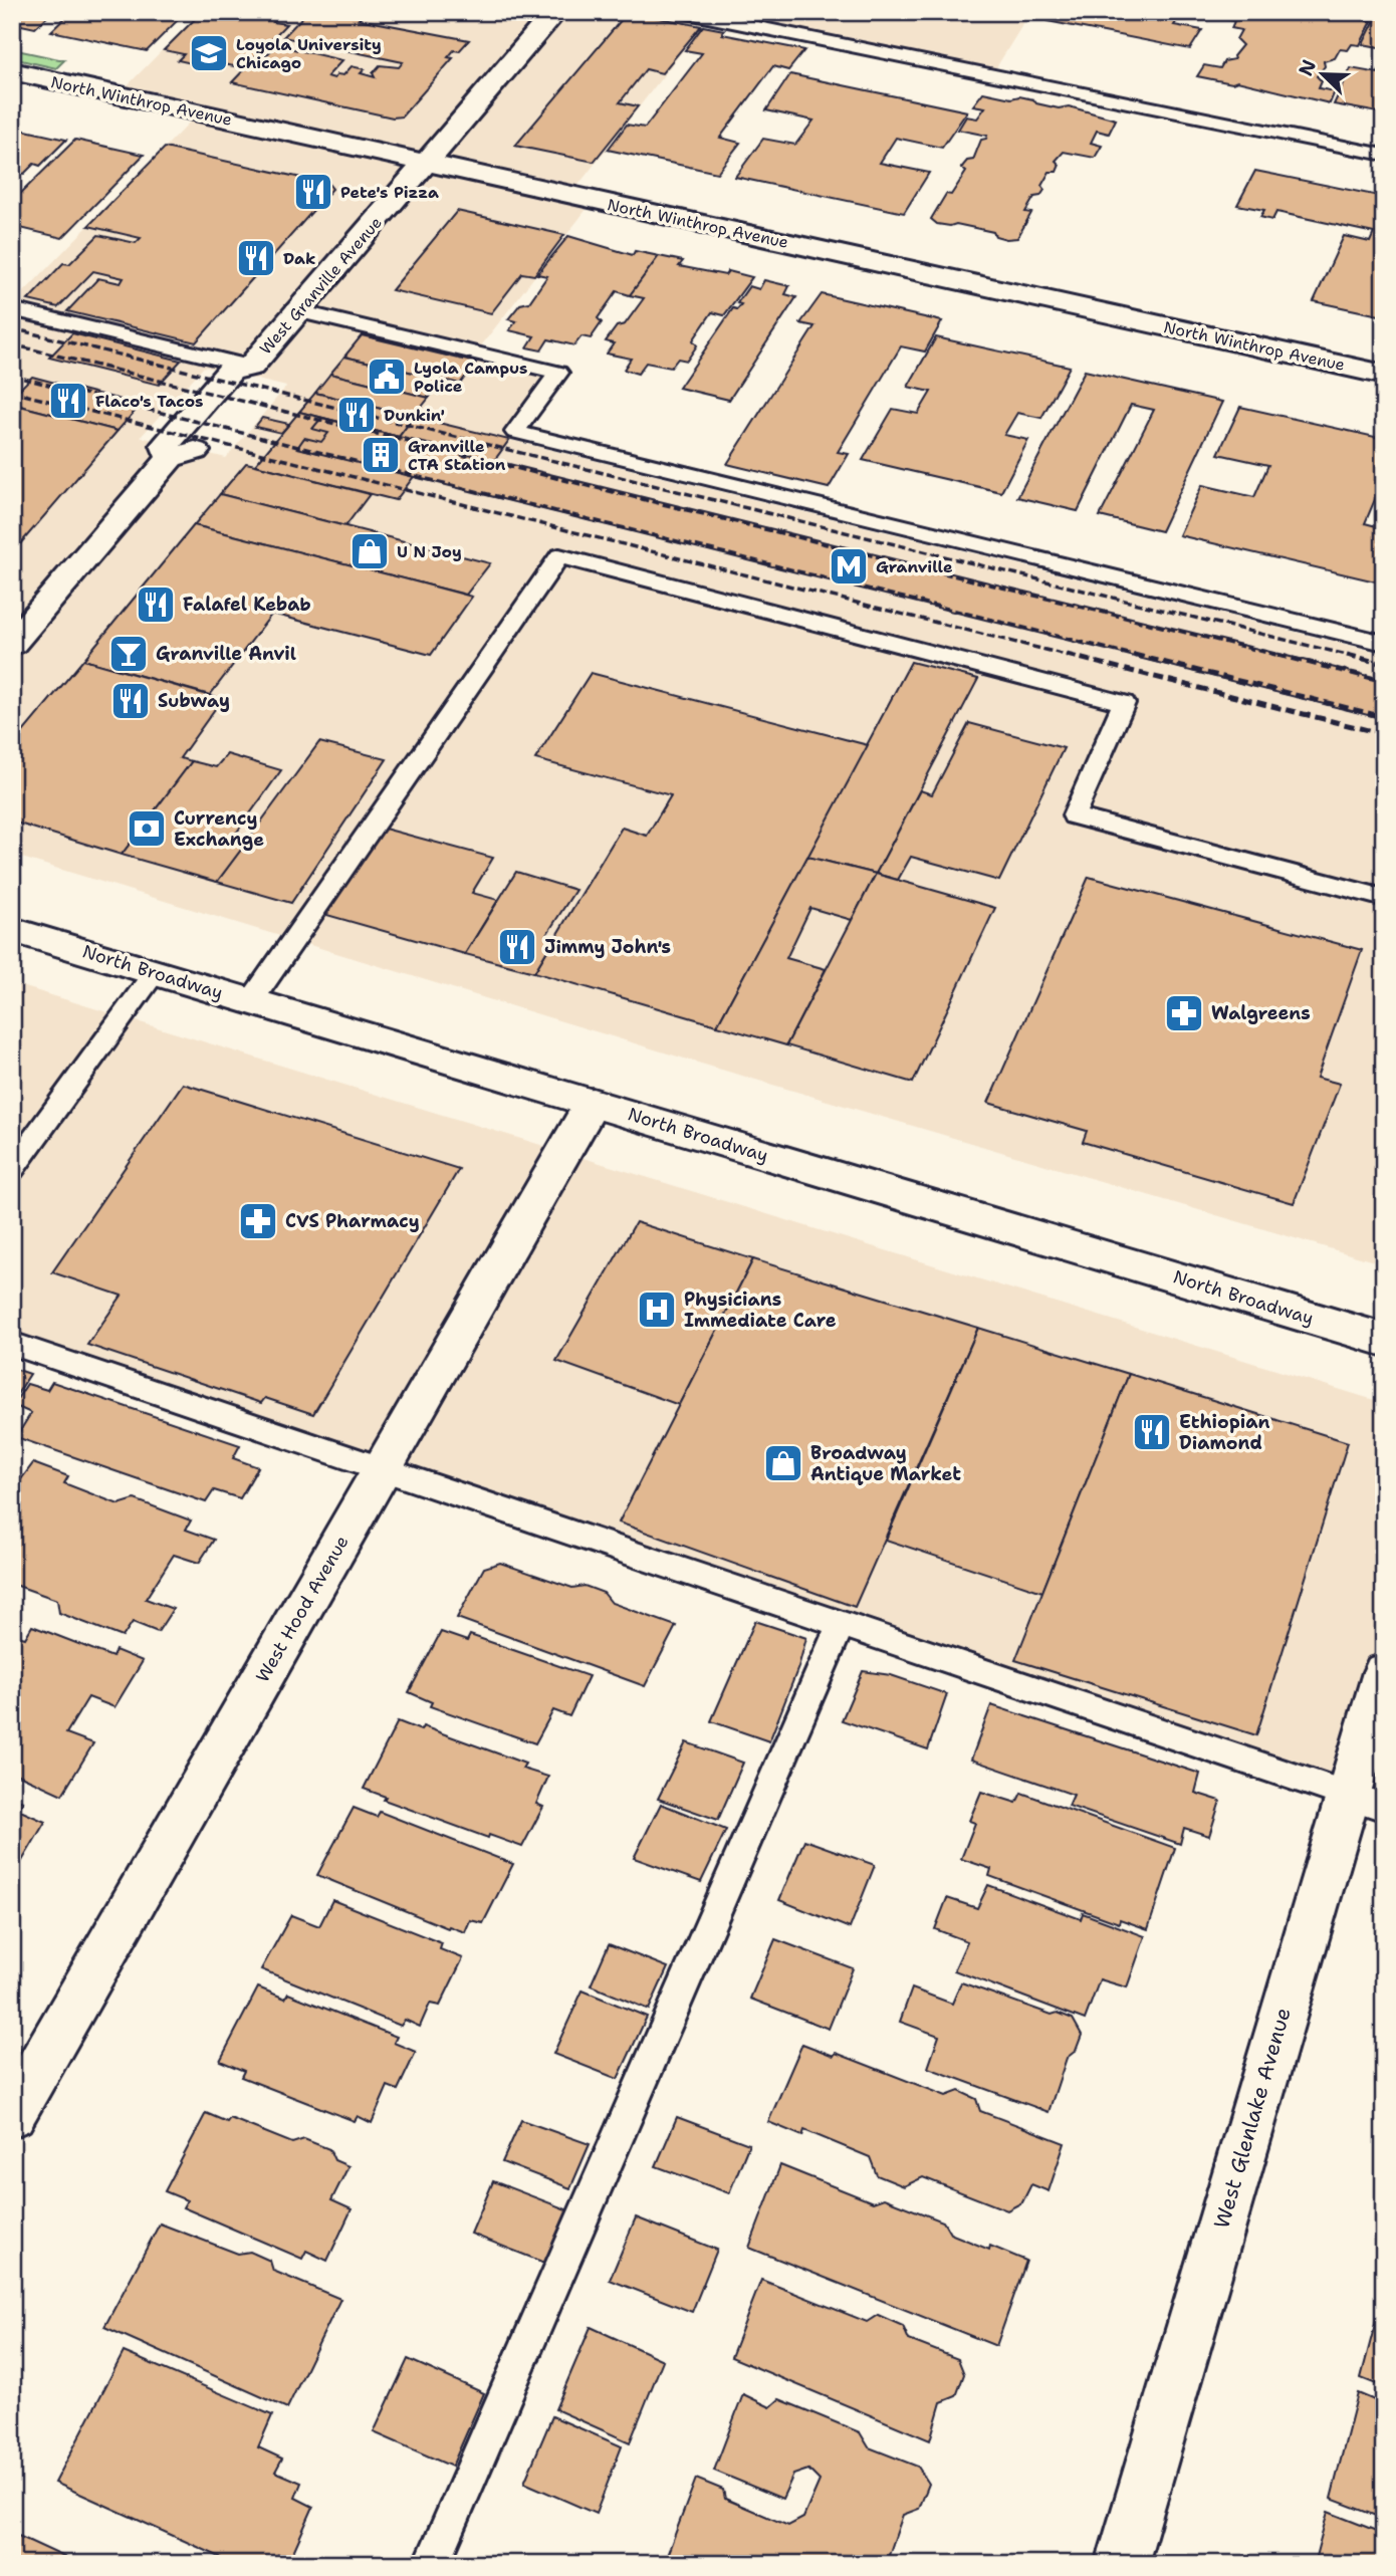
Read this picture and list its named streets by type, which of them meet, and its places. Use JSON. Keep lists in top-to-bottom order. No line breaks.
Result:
{"streets":{"street":["North Winthrop Avenue","West Granville Avenue","North Broadway","West Hood Avenue","West Glenlake Avenue"]},"crossings":[["North Winthrop Avenue","West Granville Avenue"],["North Broadway","West Hood Avenue"]],"places":{"school or university":["Loyola University Chicago"],"restaurant":["Pete's Pizza","Dak","Flaco's Tacos","Dunkin'","Falafel Kebab","Subway","Jimmy John's","Ethiopian Diamond"],"public building":["Lyola Campus Police"],"building":["Granville CTA Station"],"shop":["U N Joy","Broadway Antique Market"],"metro station":["Granville"],"bar":["Granville Anvil"],"bank":["Currency Exchange"],"pharmacy":["Walgreens","CVS Pharmacy"],"hospital":["Physicians Immediate Care"]},"north":"top left"}
